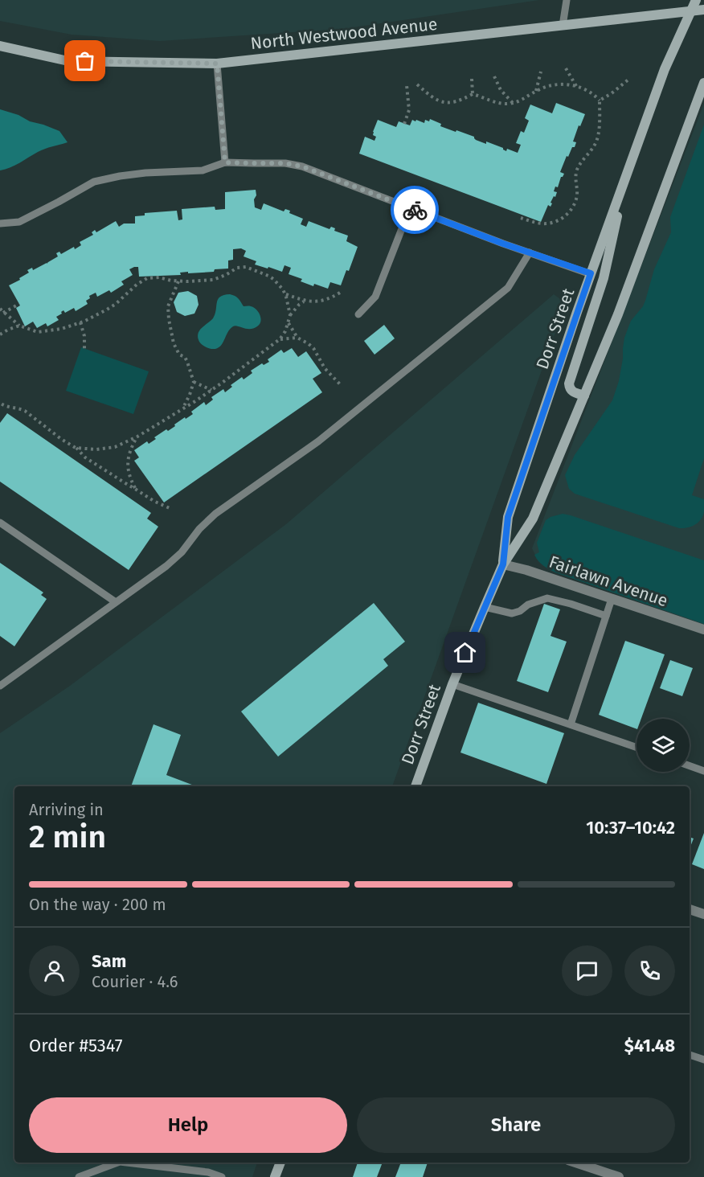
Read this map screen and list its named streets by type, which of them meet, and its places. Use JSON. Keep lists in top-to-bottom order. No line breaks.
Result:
{"streets":{"main road":["North Westwood Avenue","Dorr Street"],"street":["Fairlawn Avenue"]},"crossings":[["North Westwood Avenue","Dorr Street"],["Dorr Street","Fairlawn Avenue"]],"page":{"heading":["2 min","Arriving in","10:37–10:42"],"panel":["Sam","Courier · 4.6","Order #5347","$41.48"],"bar":"On the way · 200 m","buttons":["Help","Share"]}}
